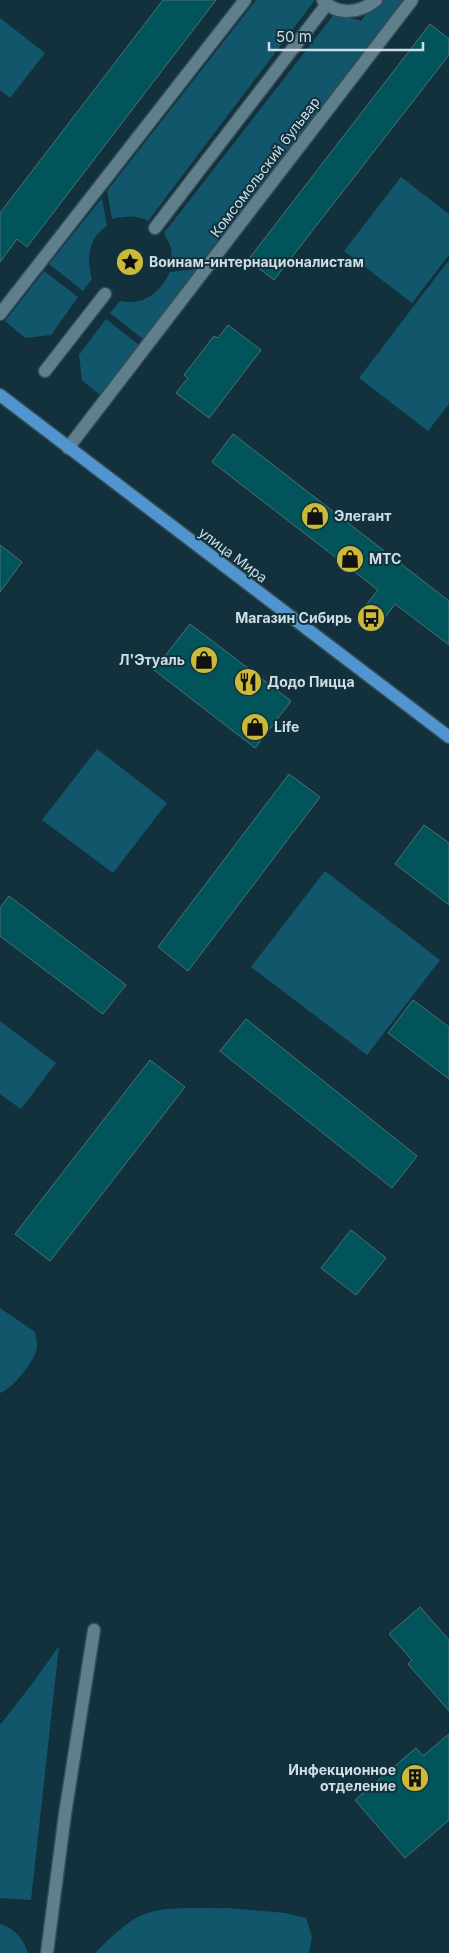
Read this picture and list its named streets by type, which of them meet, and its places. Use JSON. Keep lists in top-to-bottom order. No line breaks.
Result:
{"streets":{"main road":["улица Мира"],"street":["Комсомольский бульвар"]},"crossings":[["Комсомольский бульвар","улица Мира"]],"places":{"place":["Воинам-интернационалистам"],"shop":["Элегант","МТС","Л'Этуаль","Life"],"bus stop":["Магазин Сибирь"],"restaurant":["Додо Пицца"],"building":["Инфекционное отделение"]},"scale_bar":"50 m"}
